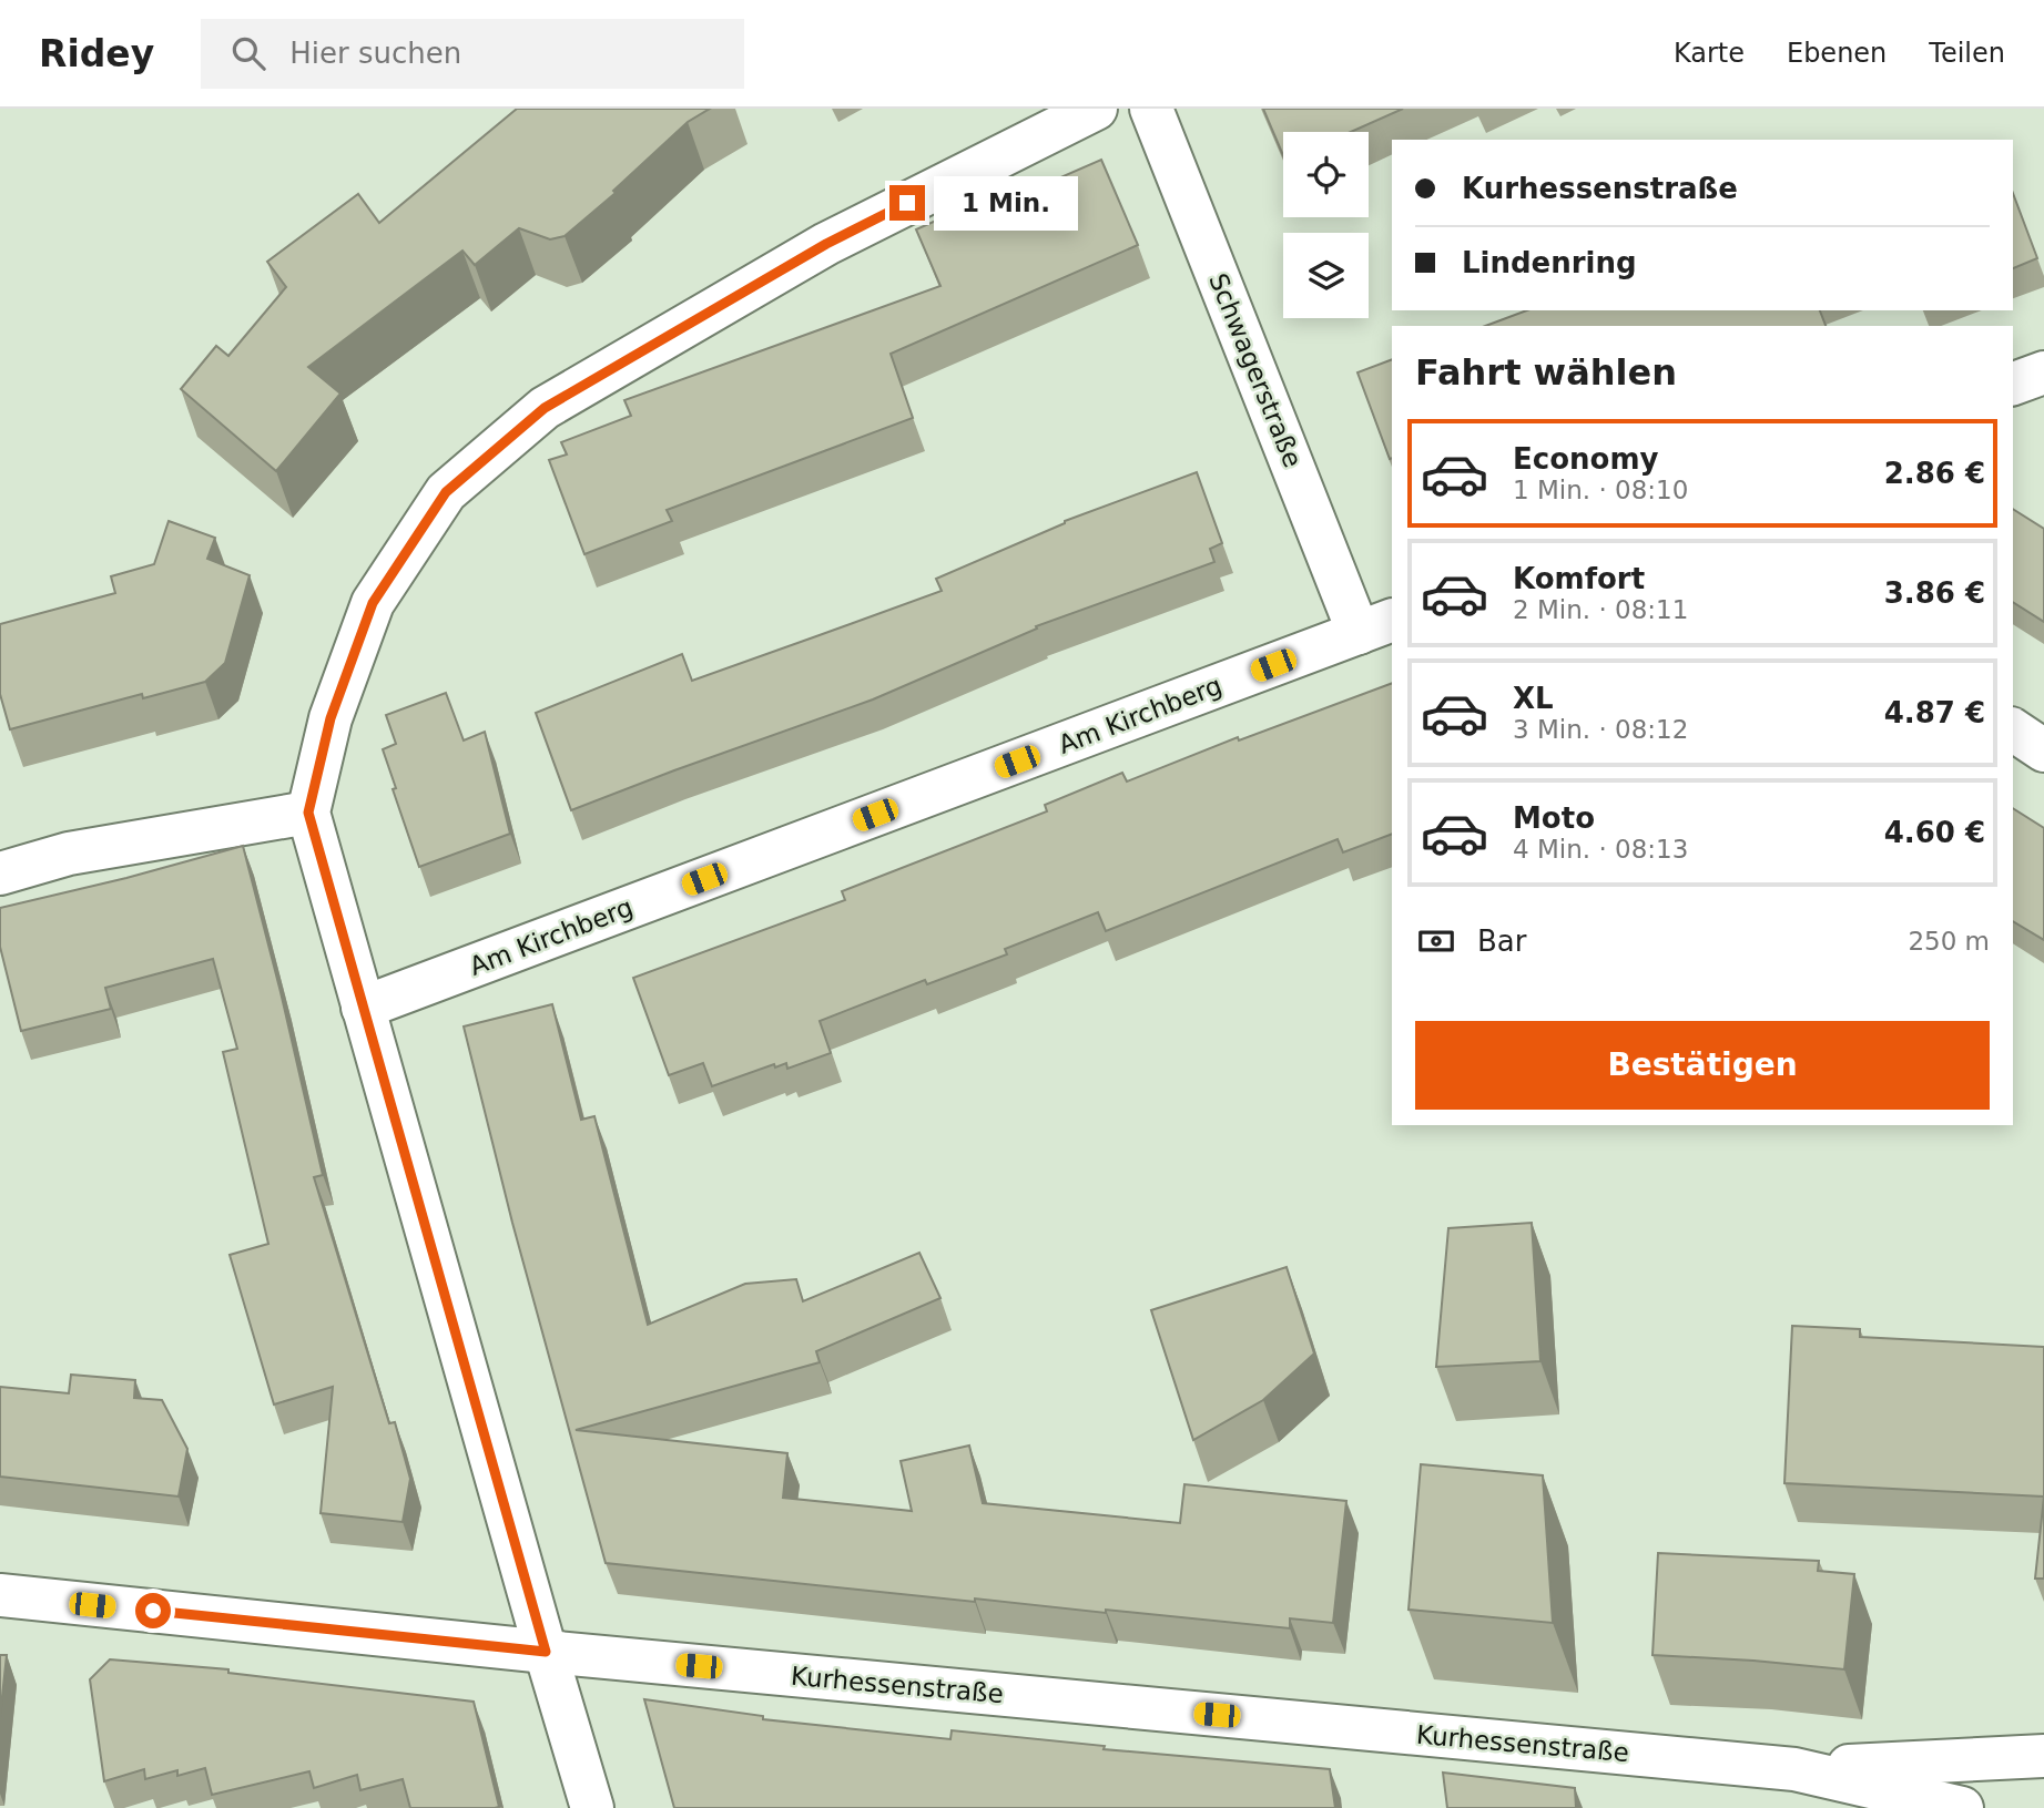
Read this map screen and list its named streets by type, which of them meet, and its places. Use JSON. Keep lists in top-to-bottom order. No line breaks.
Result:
{"streets":{"street":["Schwagerstraße","Am Kirchberg","Kurhessenstraße"]},"crossings":[["Schwagerstraße","Am Kirchberg"]],"page":{"header":"Ridey","search":"Hier suchen","nav":["Karte","Ebenen","Teilen"],"banner":["Kurhessenstraße","Lindenring"],"bubble":"1 Min.","heading":"Fahrt wählen","list":[{"name":"Economy","note":"1 Min. · 08:10","value":"2.86 €"},{"name":"Komfort","note":"2 Min. · 08:11","value":"3.86 €"},{"name":"XL","note":"3 Min. · 08:12","value":"4.87 €"},{"name":"Moto","note":"4 Min. · 08:13","value":"4.60 €"}],"pay":["Bar","250 m"],"buttons":"Bestätigen"}}
